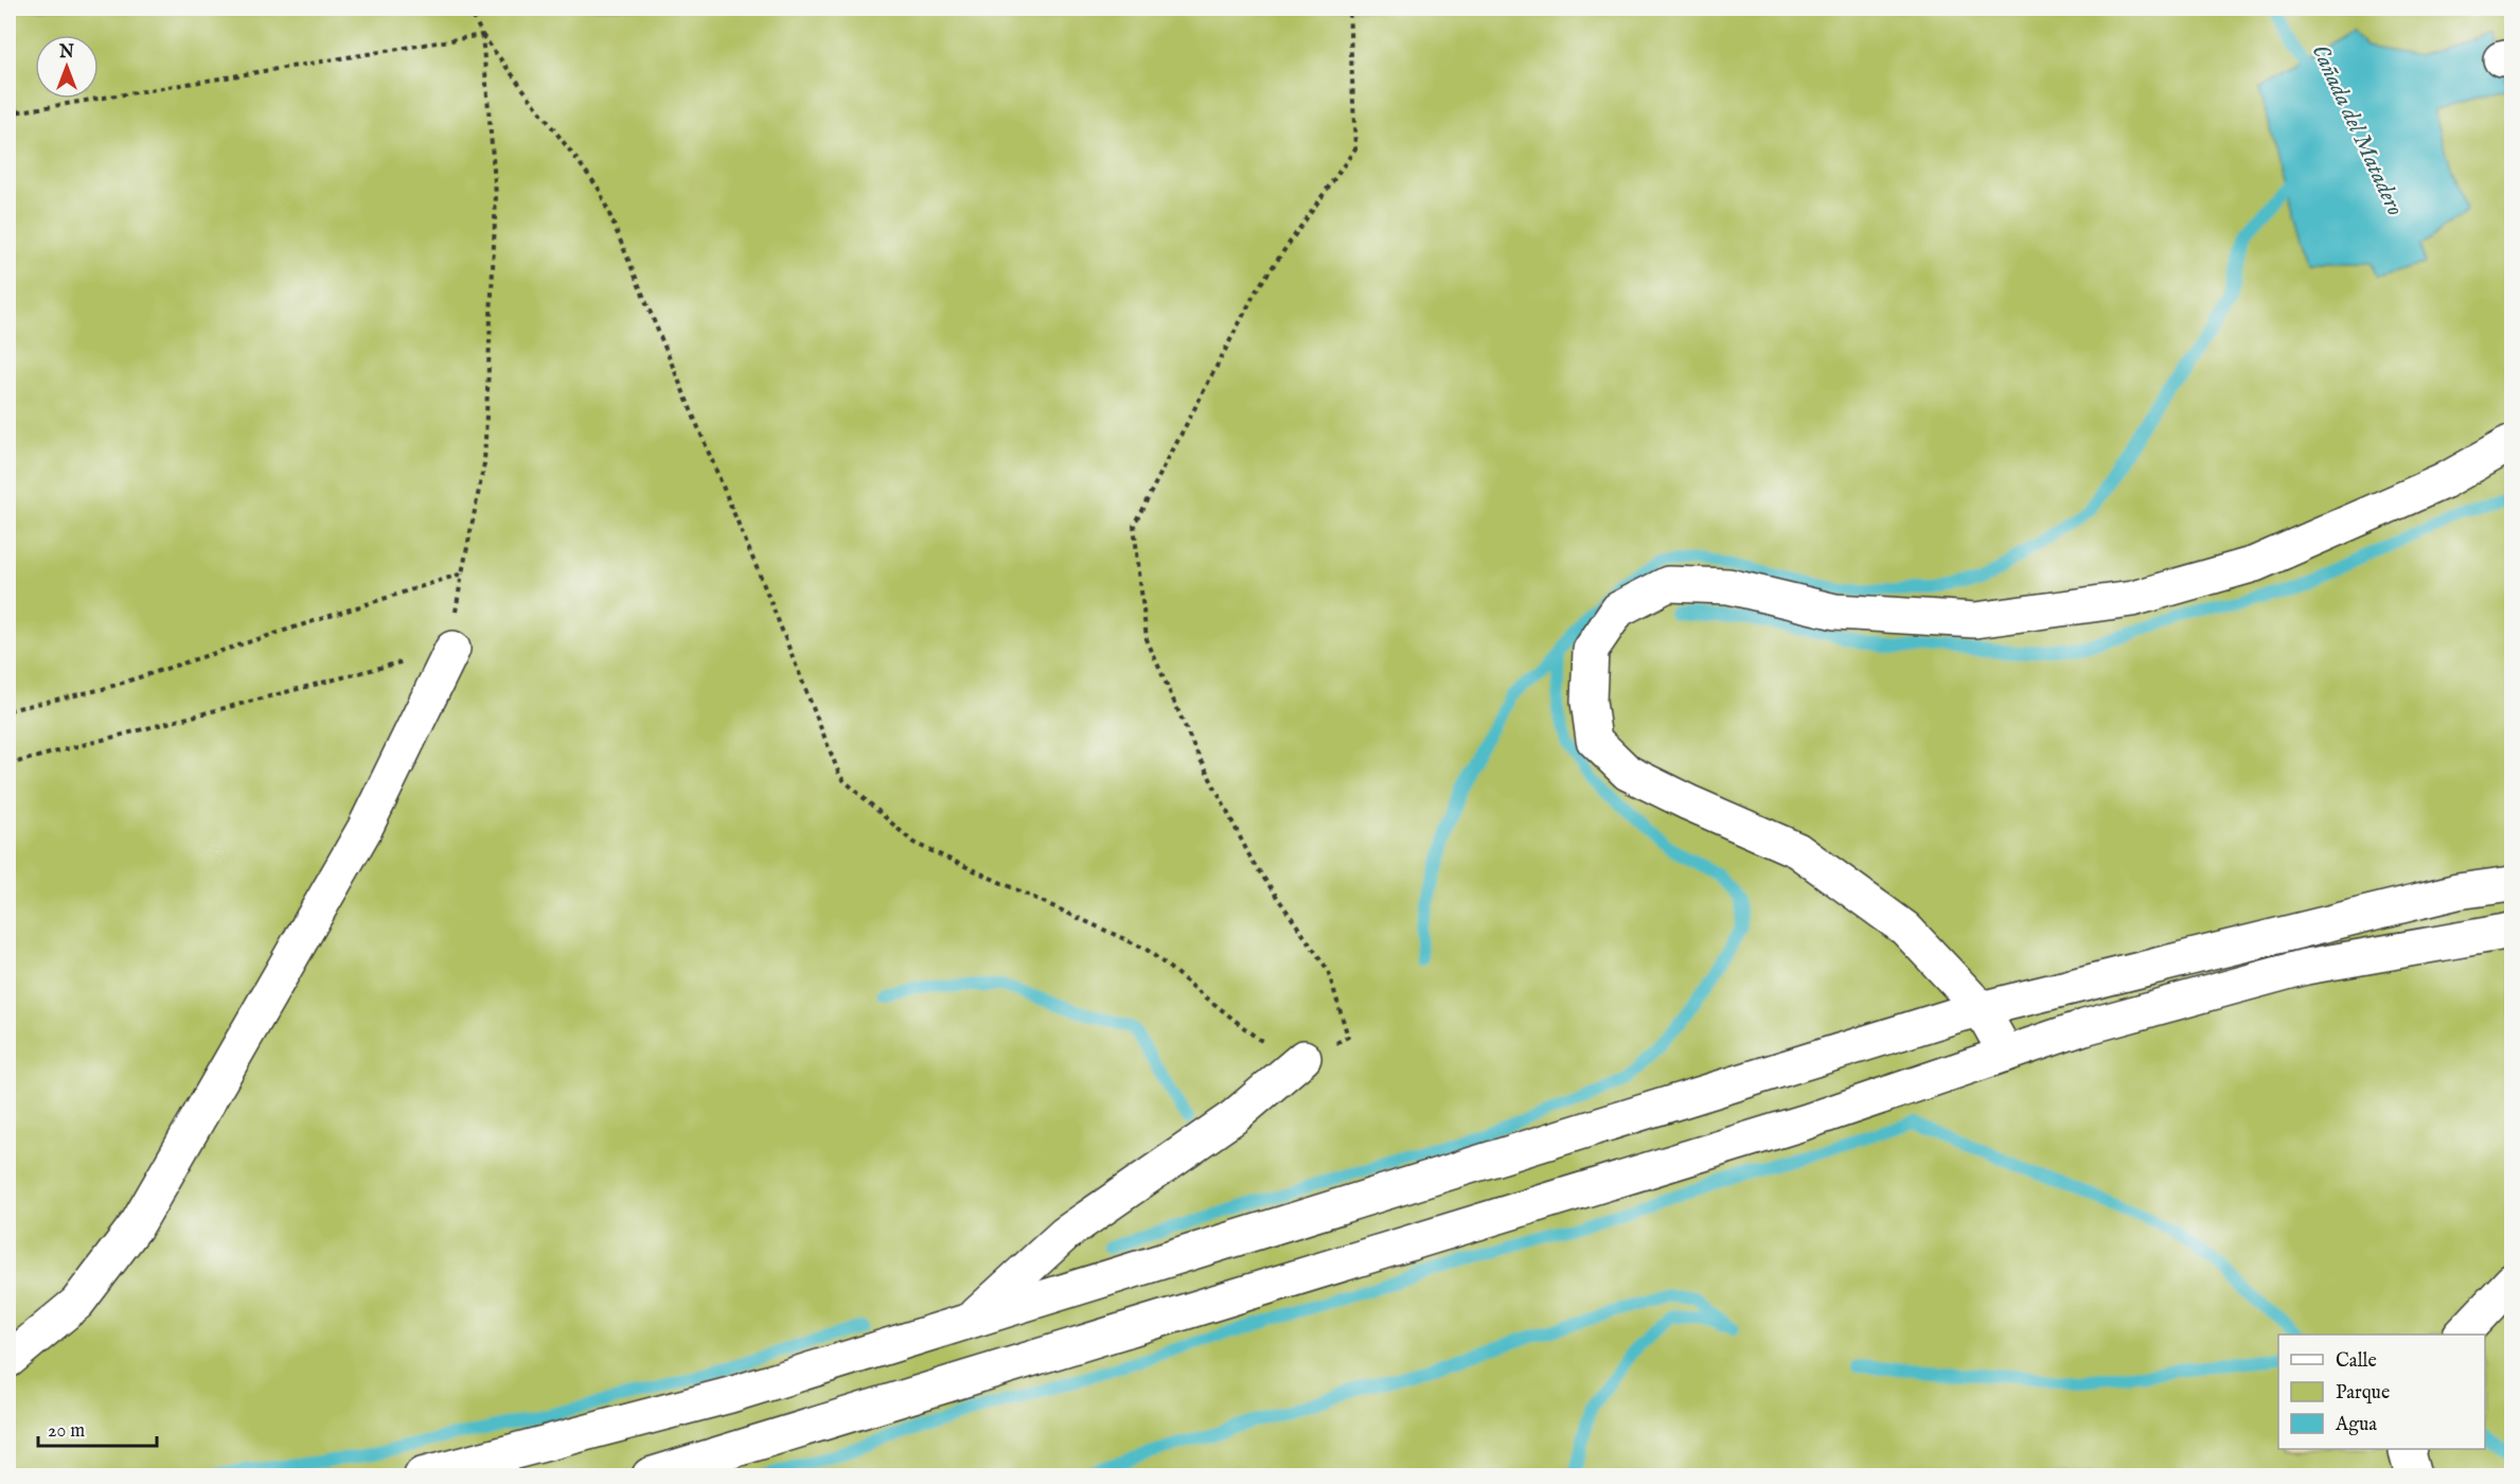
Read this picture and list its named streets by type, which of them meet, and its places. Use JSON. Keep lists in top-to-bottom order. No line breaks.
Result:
{"water":["Cañada del Matadero"],"legend":["Calle","Parque","Agua"],"scale_bar":"20 m","north":"top"}
